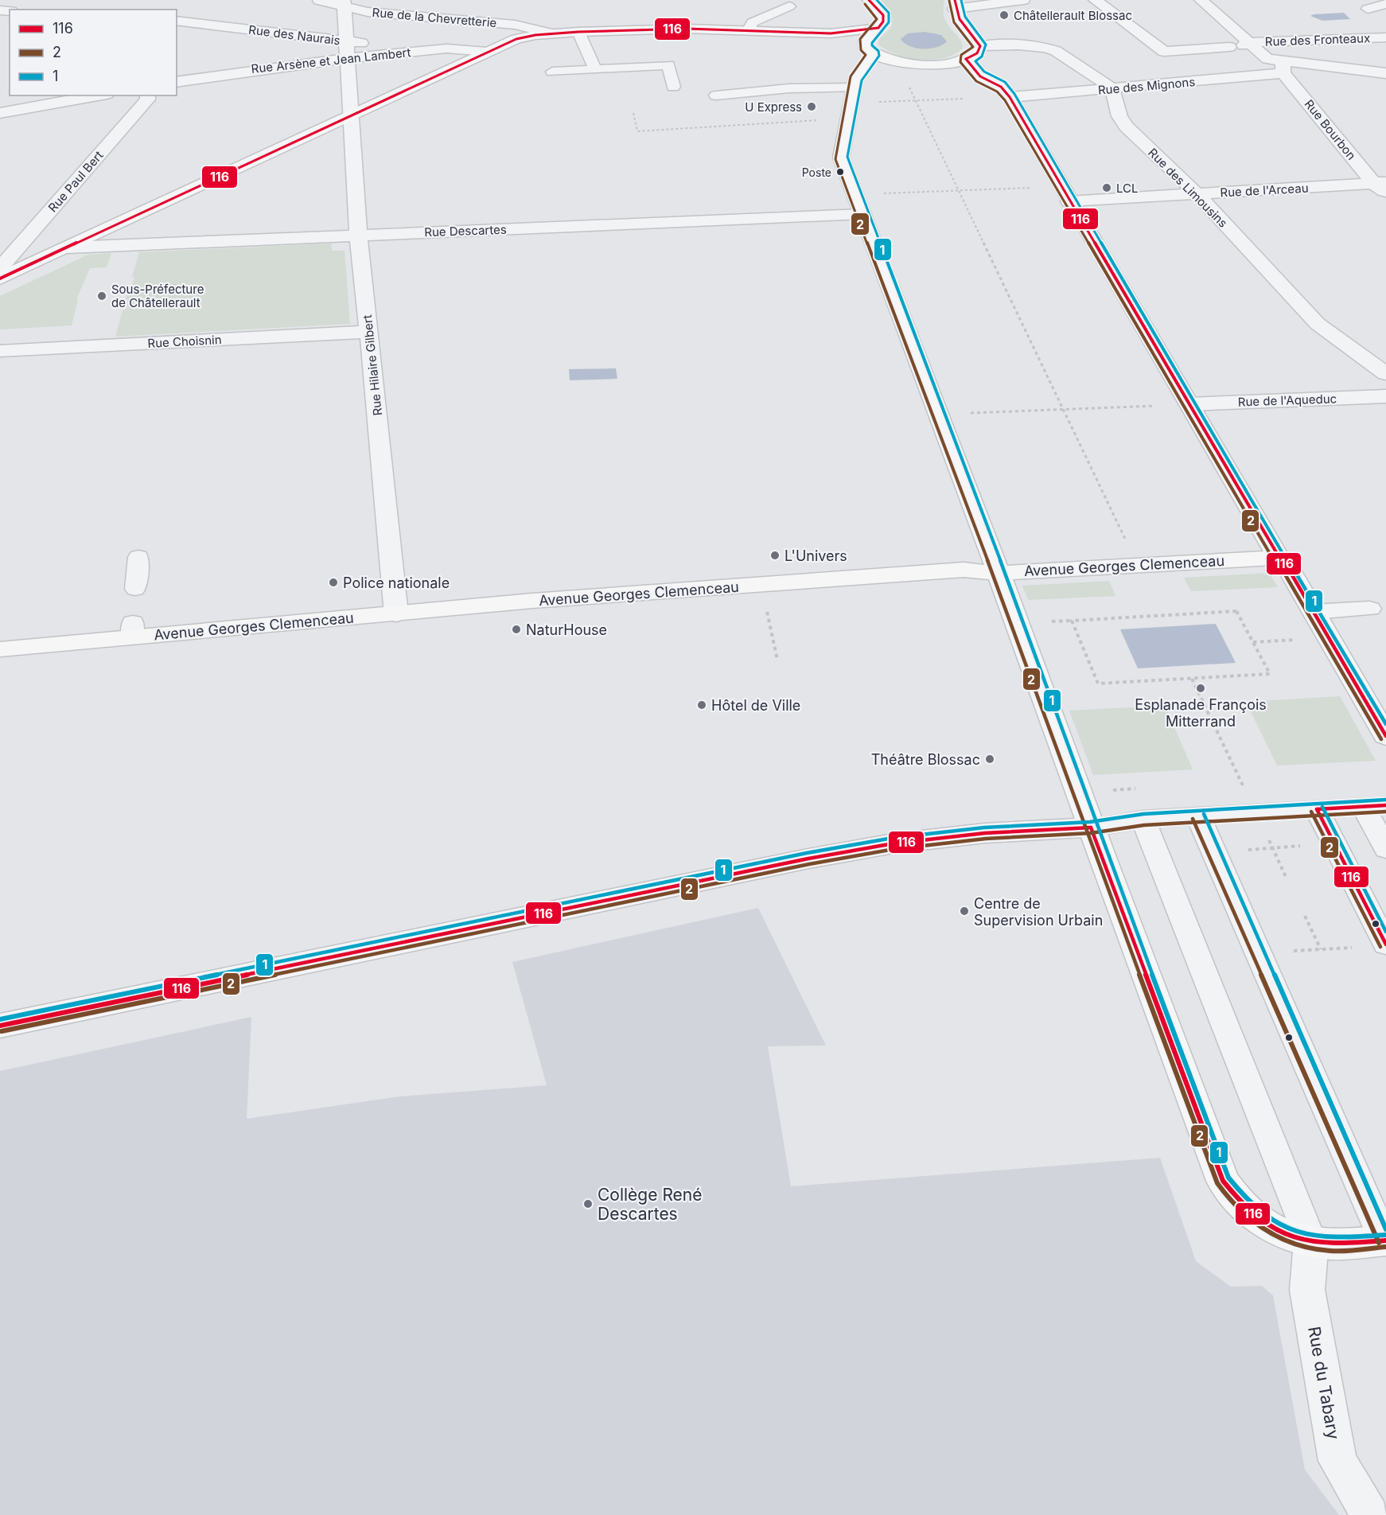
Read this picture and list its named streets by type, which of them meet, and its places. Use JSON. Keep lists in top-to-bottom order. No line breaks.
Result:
{"streets":{"main road":["Avenue Georges Clemenceau"],"street":["Rue de la Chevretterie","Rue des Naurais","Rue des Fronteaux","Rue Arsène et Jean Lambert","Rue des Mignons","Rue Bourbon","Rue Paul Bert","Rue des Limousins","Rue de l'Arceau","Rue Descartes","Rue Choisnin","Rue Hilaire Gilbert","Rue de l'Aqueduc","Rue du Tabary"]},"crossings":[["Rue de la Chevretterie","Rue Hilaire Gilbert"],["Rue des Naurais","Rue Arsène et Jean Lambert"],["Rue des Naurais","Rue Hilaire Gilbert"],["Rue Arsène et Jean Lambert","Rue Hilaire Gilbert"],["Rue des Mignons","Rue Bourbon"],["Rue des Mignons","Rue des Limousins"],["Rue Bourbon","Rue de l'Arceau"],["Rue des Limousins","Rue de l'Arceau"],["Rue Descartes","Rue Hilaire Gilbert"],["Rue Choisnin","Rue Hilaire Gilbert"],["Rue Hilaire Gilbert","Avenue Georges Clemenceau"]],"places":["Châtellerault Blossac","U Express","Poste","LCL","Sous-Préfecture de Châtellerault","L'Univers","Police nationale","NaturHouse","Esplanade François Mitterrand","Hôtel de Ville","Théâtre Blossac","Centre de Supervision Urbain","Collège René Descartes"],"lines":["transit line 116","transit line 1","transit line 2"],"legend":["116","2","1"]}
